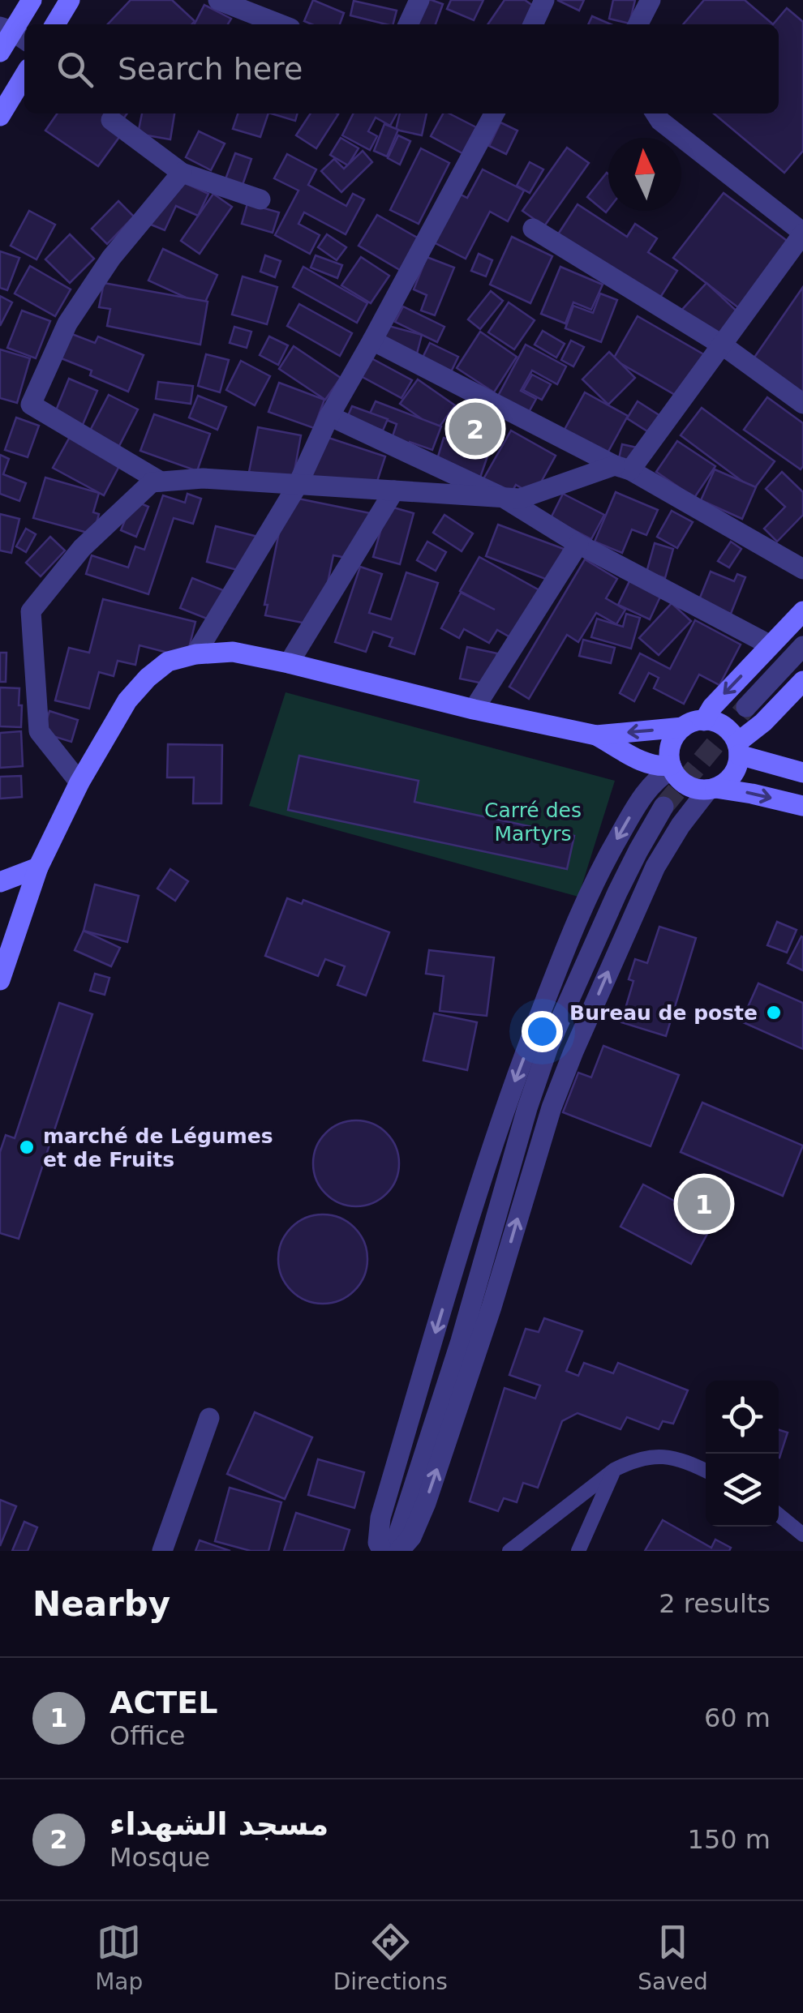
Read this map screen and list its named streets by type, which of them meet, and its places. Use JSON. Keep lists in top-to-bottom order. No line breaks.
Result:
{"parks":["Carré des Martyrs"],"places":["Bureau de poste","marché de Légumes et de Fruits"],"north":"top","page":{"search":"Search here","pins":["2","1"],"heading":["Nearby","2 results"],"list":[{"mark":"1","name":"ACTEL","note":"Office","value":"60 m"},{"mark":"2","name":"مسجد الشهداء","note":"Mosque","value":"150 m"}],"nav":["Map","Directions","Saved"]}}
